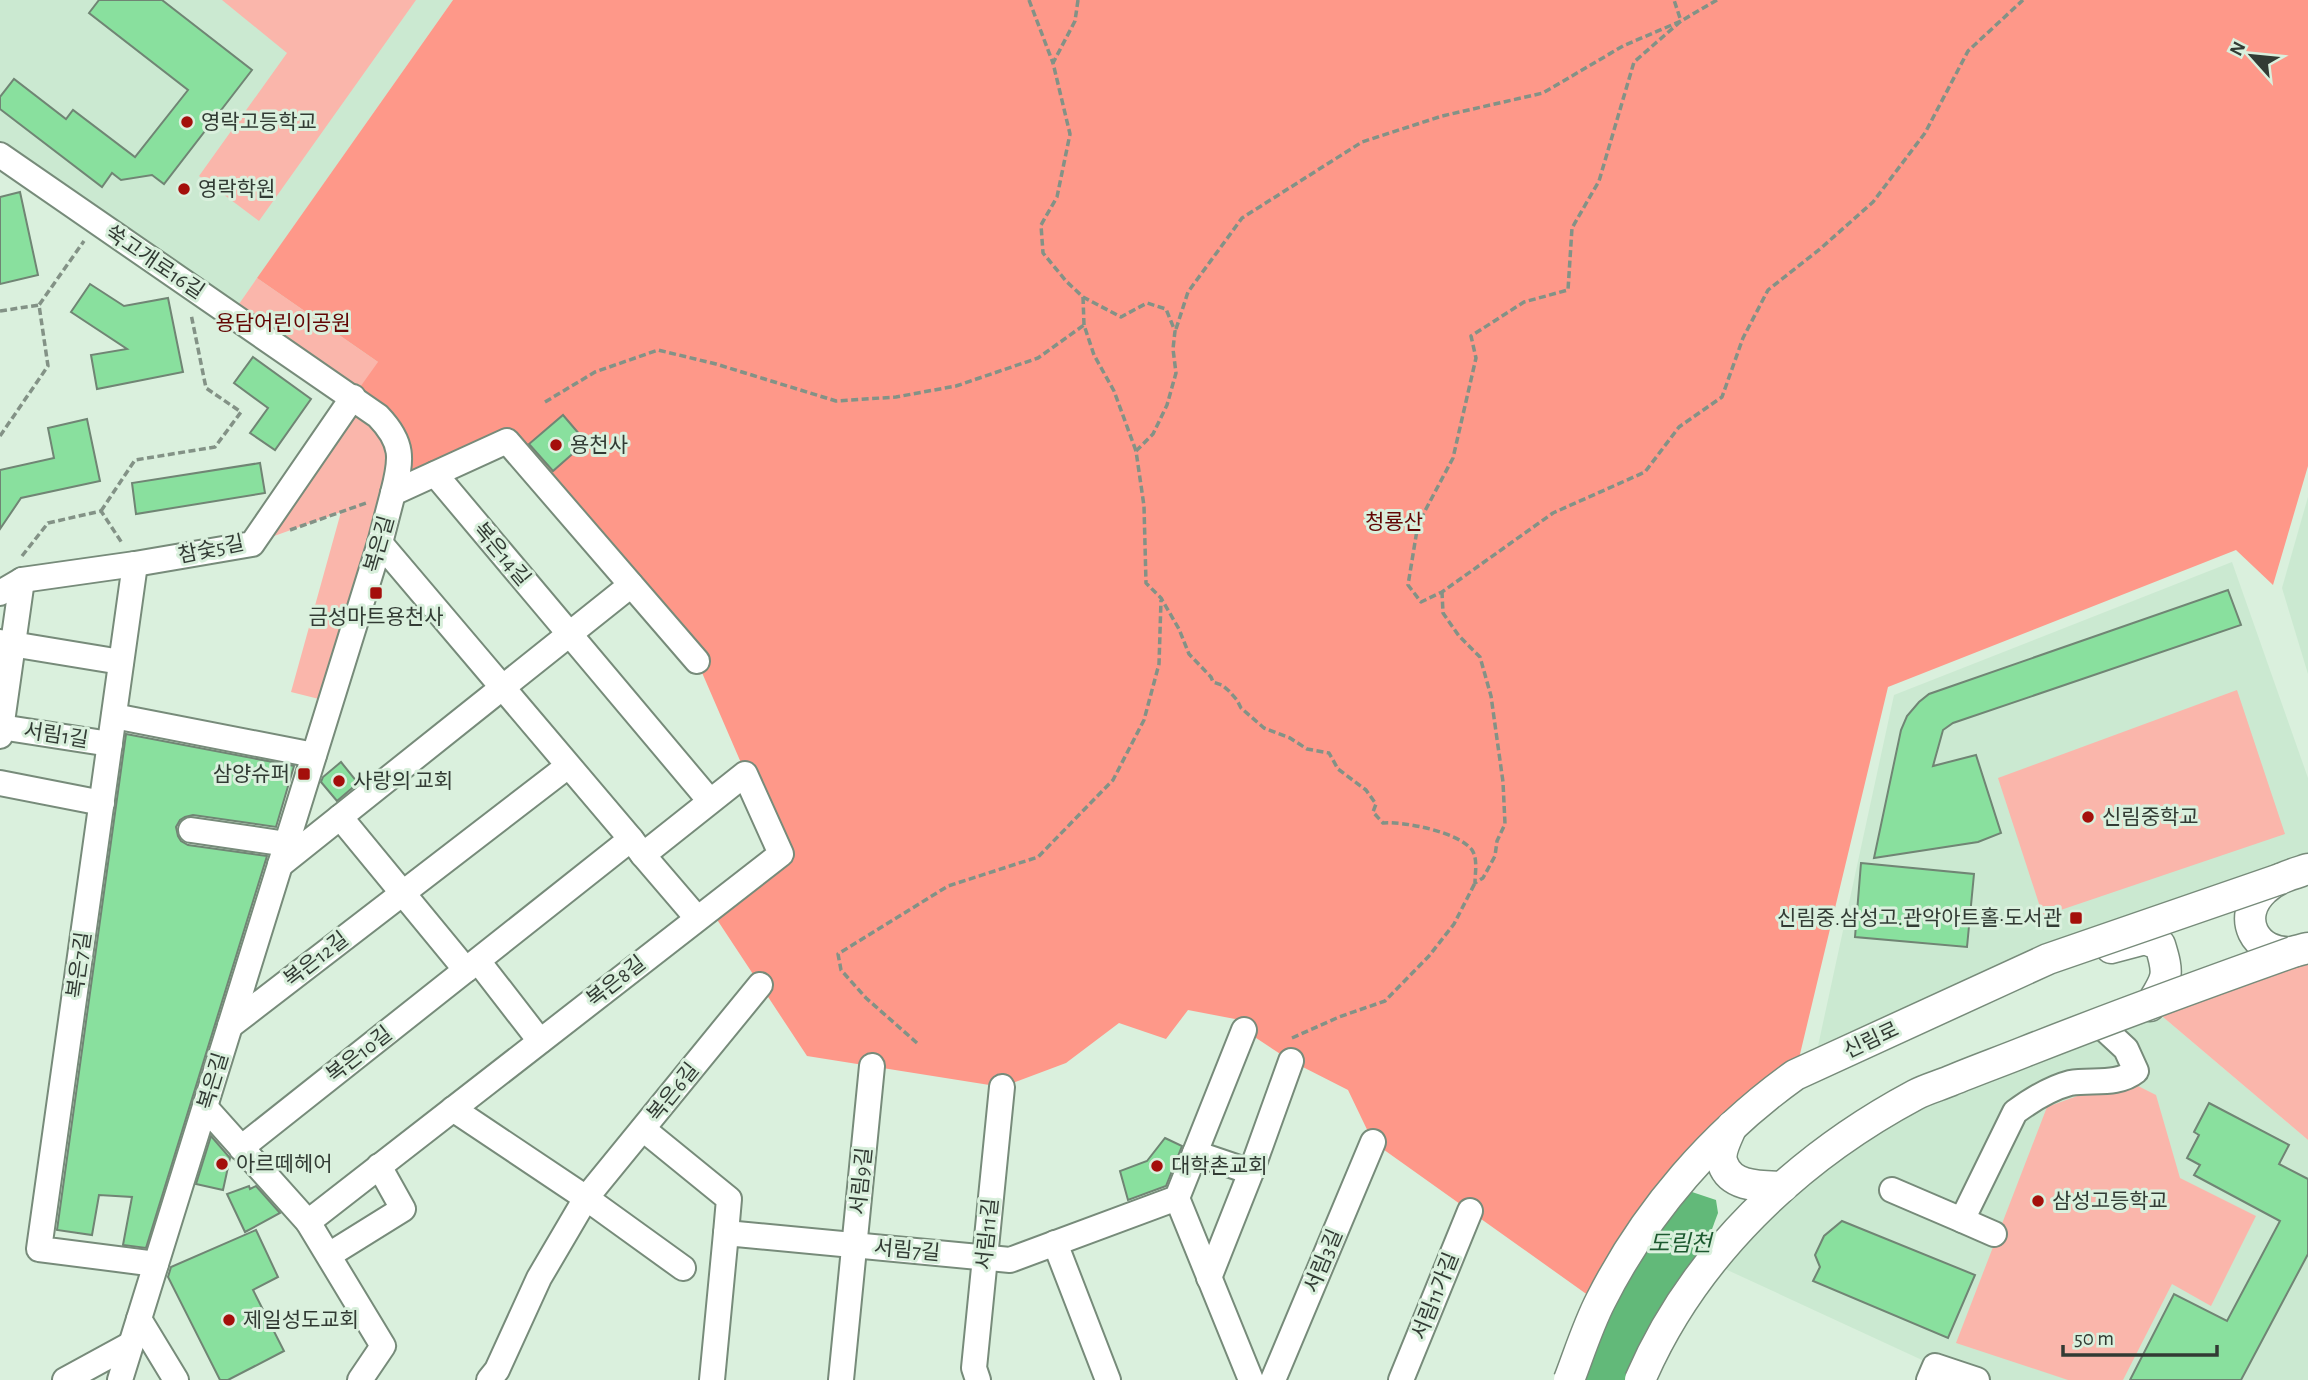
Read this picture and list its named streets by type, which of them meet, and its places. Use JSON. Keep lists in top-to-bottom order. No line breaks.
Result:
{"streets":{"main road":["신림로"],"street":["쑥고개로16길","복은길","참숯5길","복은14길","서림1길","복은12길","복은7길","복은8길","복은10길","복은6길","서림9길","서림11길","서림7길","서림3길","서림11가길"]},"crossings":[["쑥고개로16길","복은길"],["쑥고개로16길","참숯5길"],["복은길","복은14길"],["복은길","복은12길"],["복은길","복은7길"],["참숯5길","서림1길"],["참숯5길","복은7길"],["서림1길","복은7길"],["복은8길","복은10길"],["서림9길","서림7길"],["서림11길","서림7길"]],"water":["도림천"],"parks":["용담어린이공원","청룡산"],"places":{"other":["영락고등학교","영락학원","용천사","사랑의 교회","신림중학교","아르떼헤어","대학촌교회","삼성고등학교","제일성도교회"],"transit":["금성마트용천사","삼양슈퍼","신림중.삼성고.관악아트홀·도서관"]},"scale_bar":"50 m","north":"top left"}
